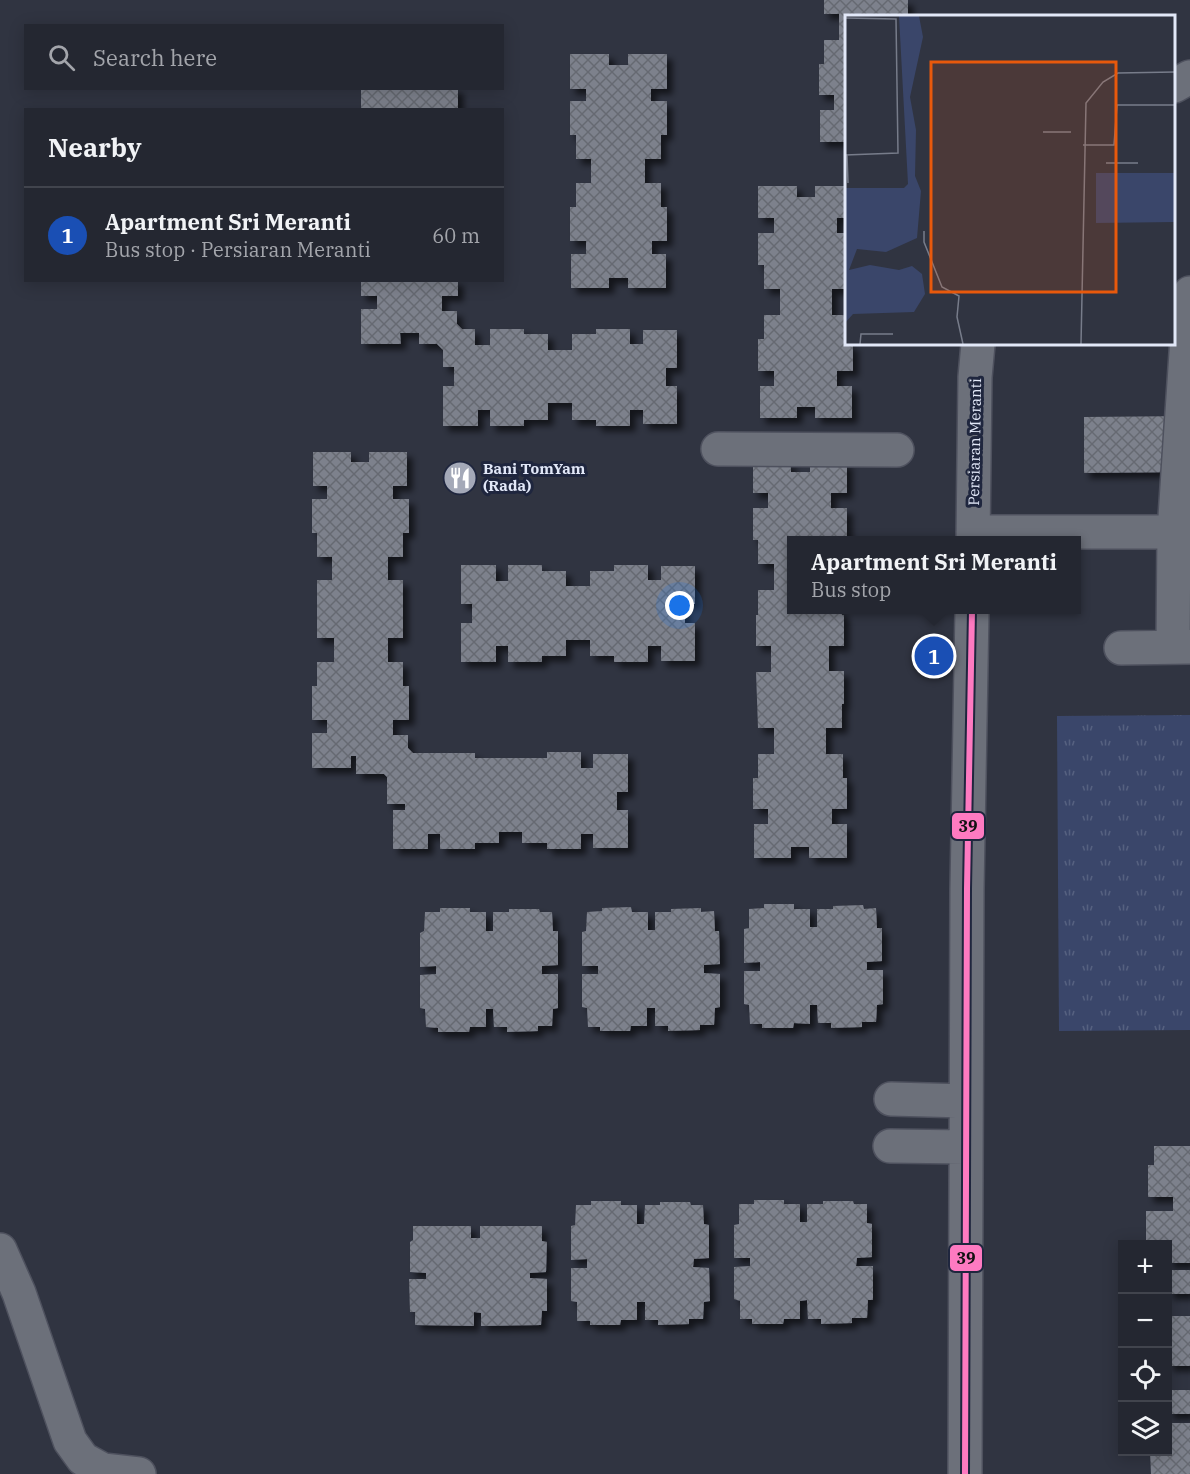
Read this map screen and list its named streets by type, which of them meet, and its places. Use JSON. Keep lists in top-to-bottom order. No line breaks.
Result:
{"streets":{"street":["Persiaran Meranti"]},"places":{"restaurant":["Bani TomYam (Rada)"]},"lines":["transit line 39"],"page":{"search":"Search here","heading":"Nearby","list":[{"mark":"1","name":"Apartment Sri Meranti","note":"Bus stop · Persiaran Meranti","value":"60 m"}],"popup":["Apartment Sri Meranti","Bus stop"],"pins":"1","map_buttons":["+","−"]}}
